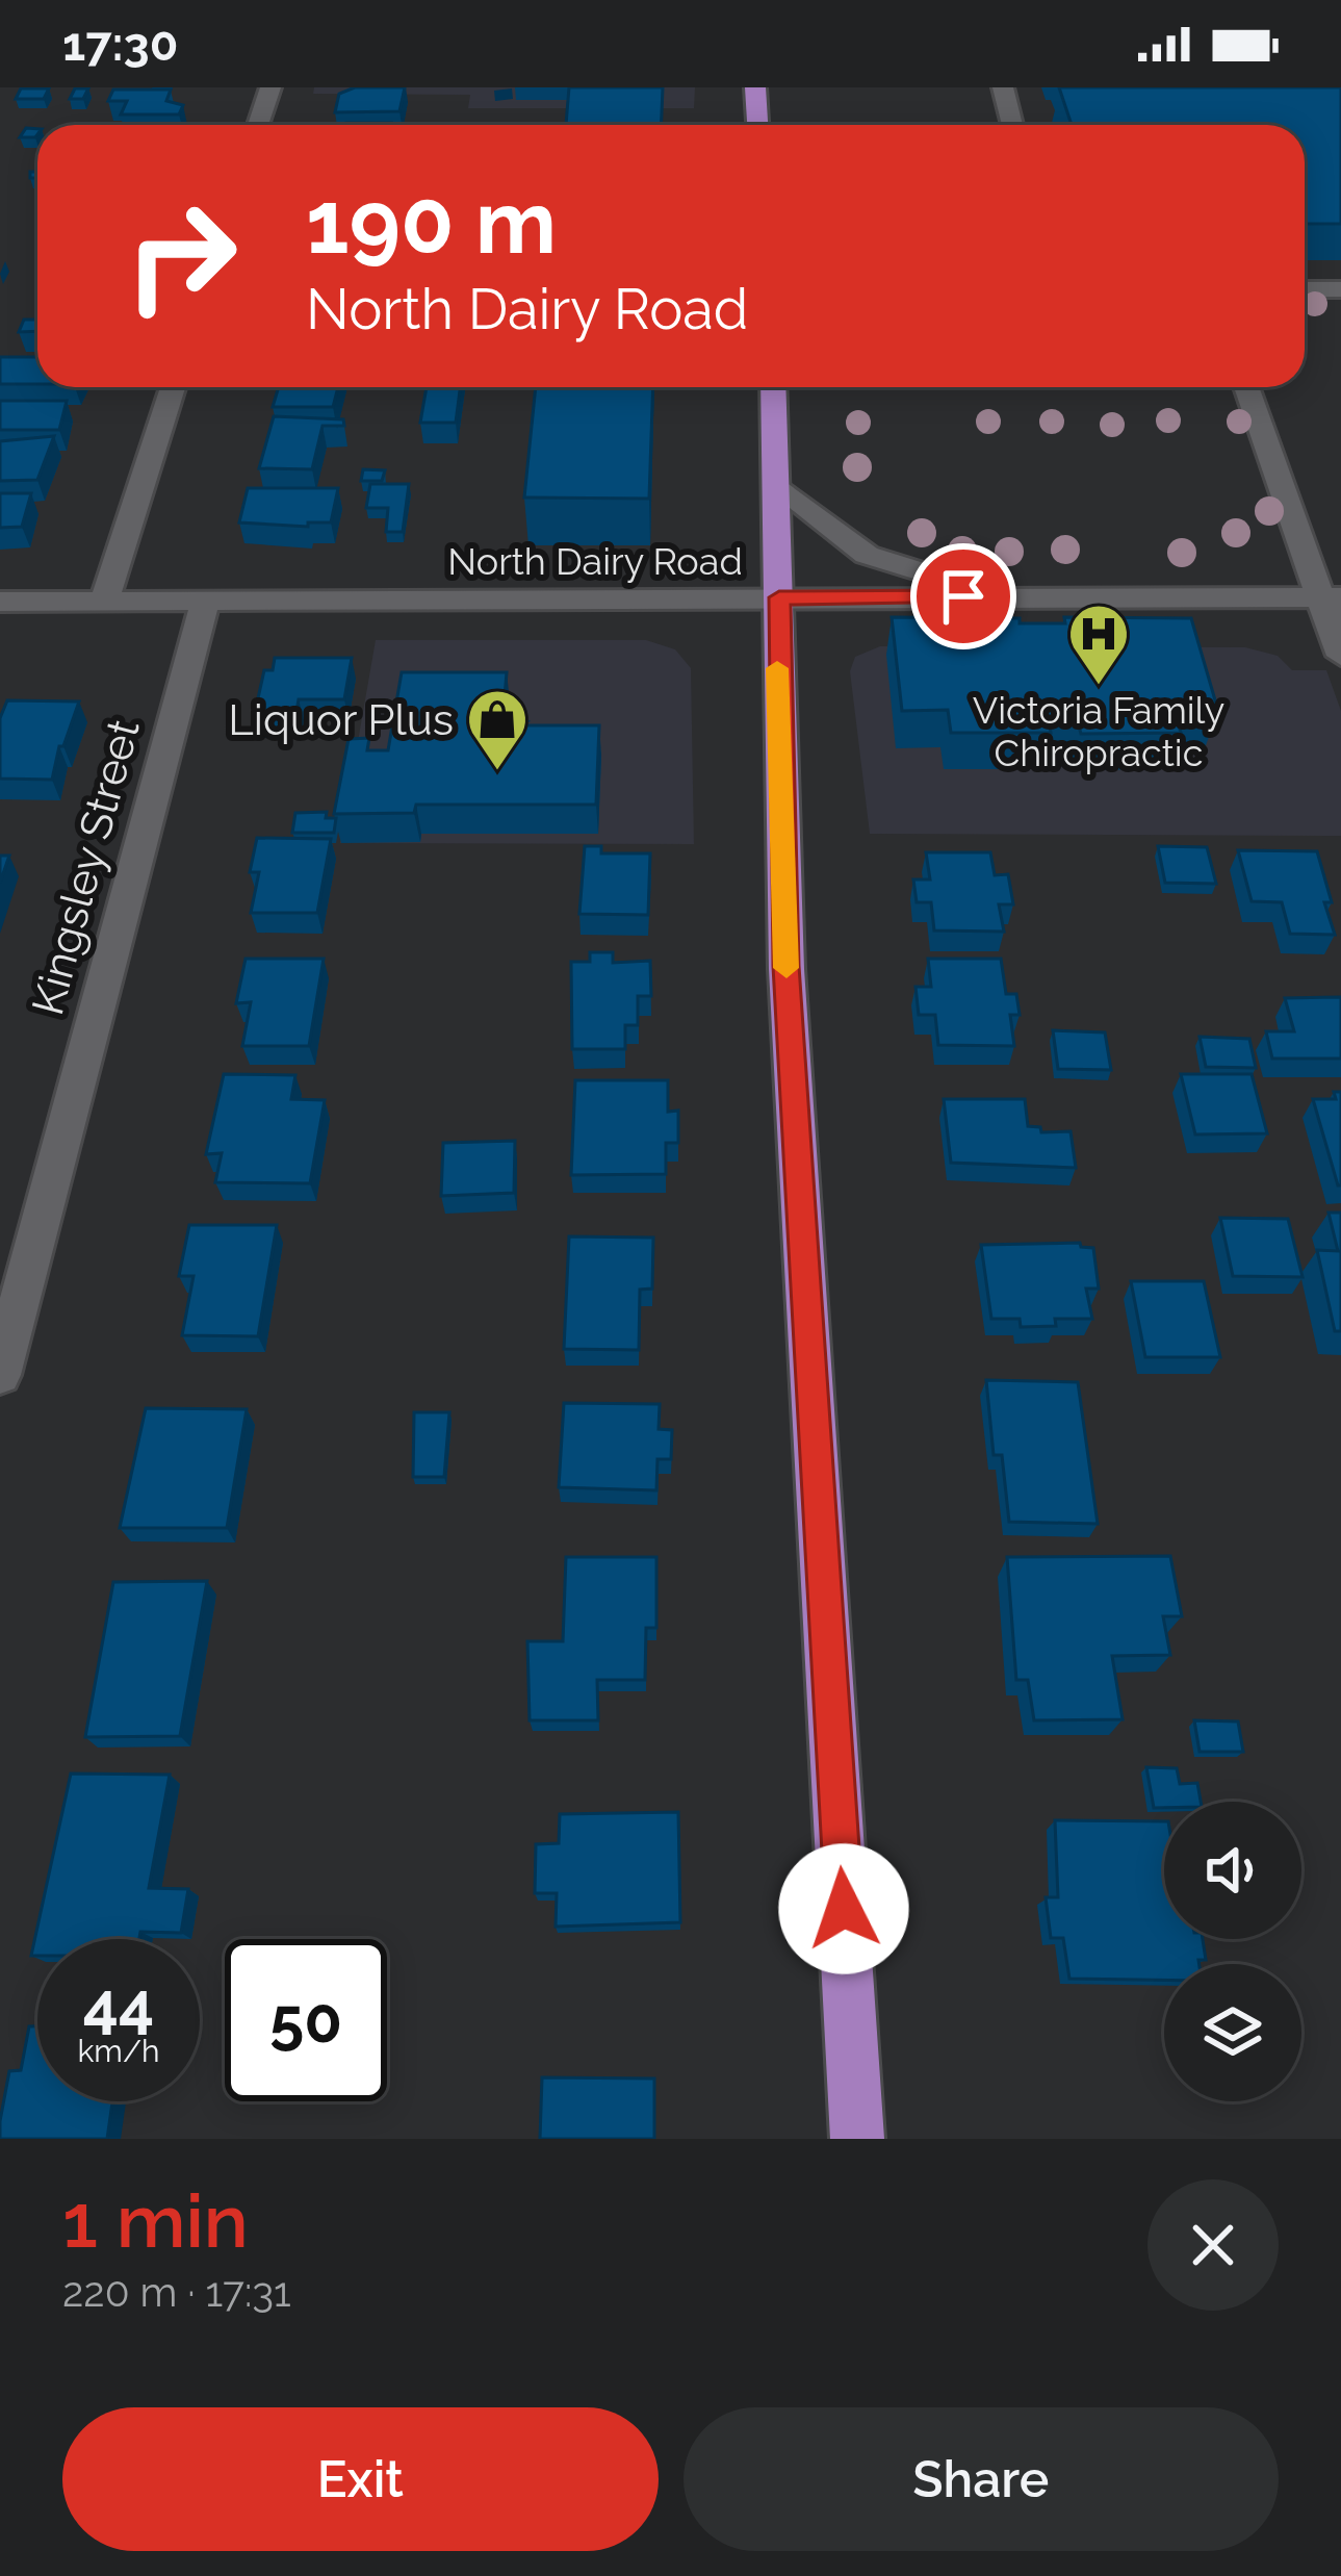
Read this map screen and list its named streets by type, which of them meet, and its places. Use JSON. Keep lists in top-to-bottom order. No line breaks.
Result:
{"streets":{"street":["North Dairy Road","Kingsley Street"]},"crossings":[["North Dairy Road","Kingsley Street"]],"places":{"hospital":["Victoria Family Chiropractic"],"shop":["Liquor Plus"]},"page":{"status":"17:30","turn":["190 m","North Dairy Road"],"speed":"44 km/h","limit":"50","heading":["1 min","220 m · 17:31"],"buttons":["Exit","Share"]}}
